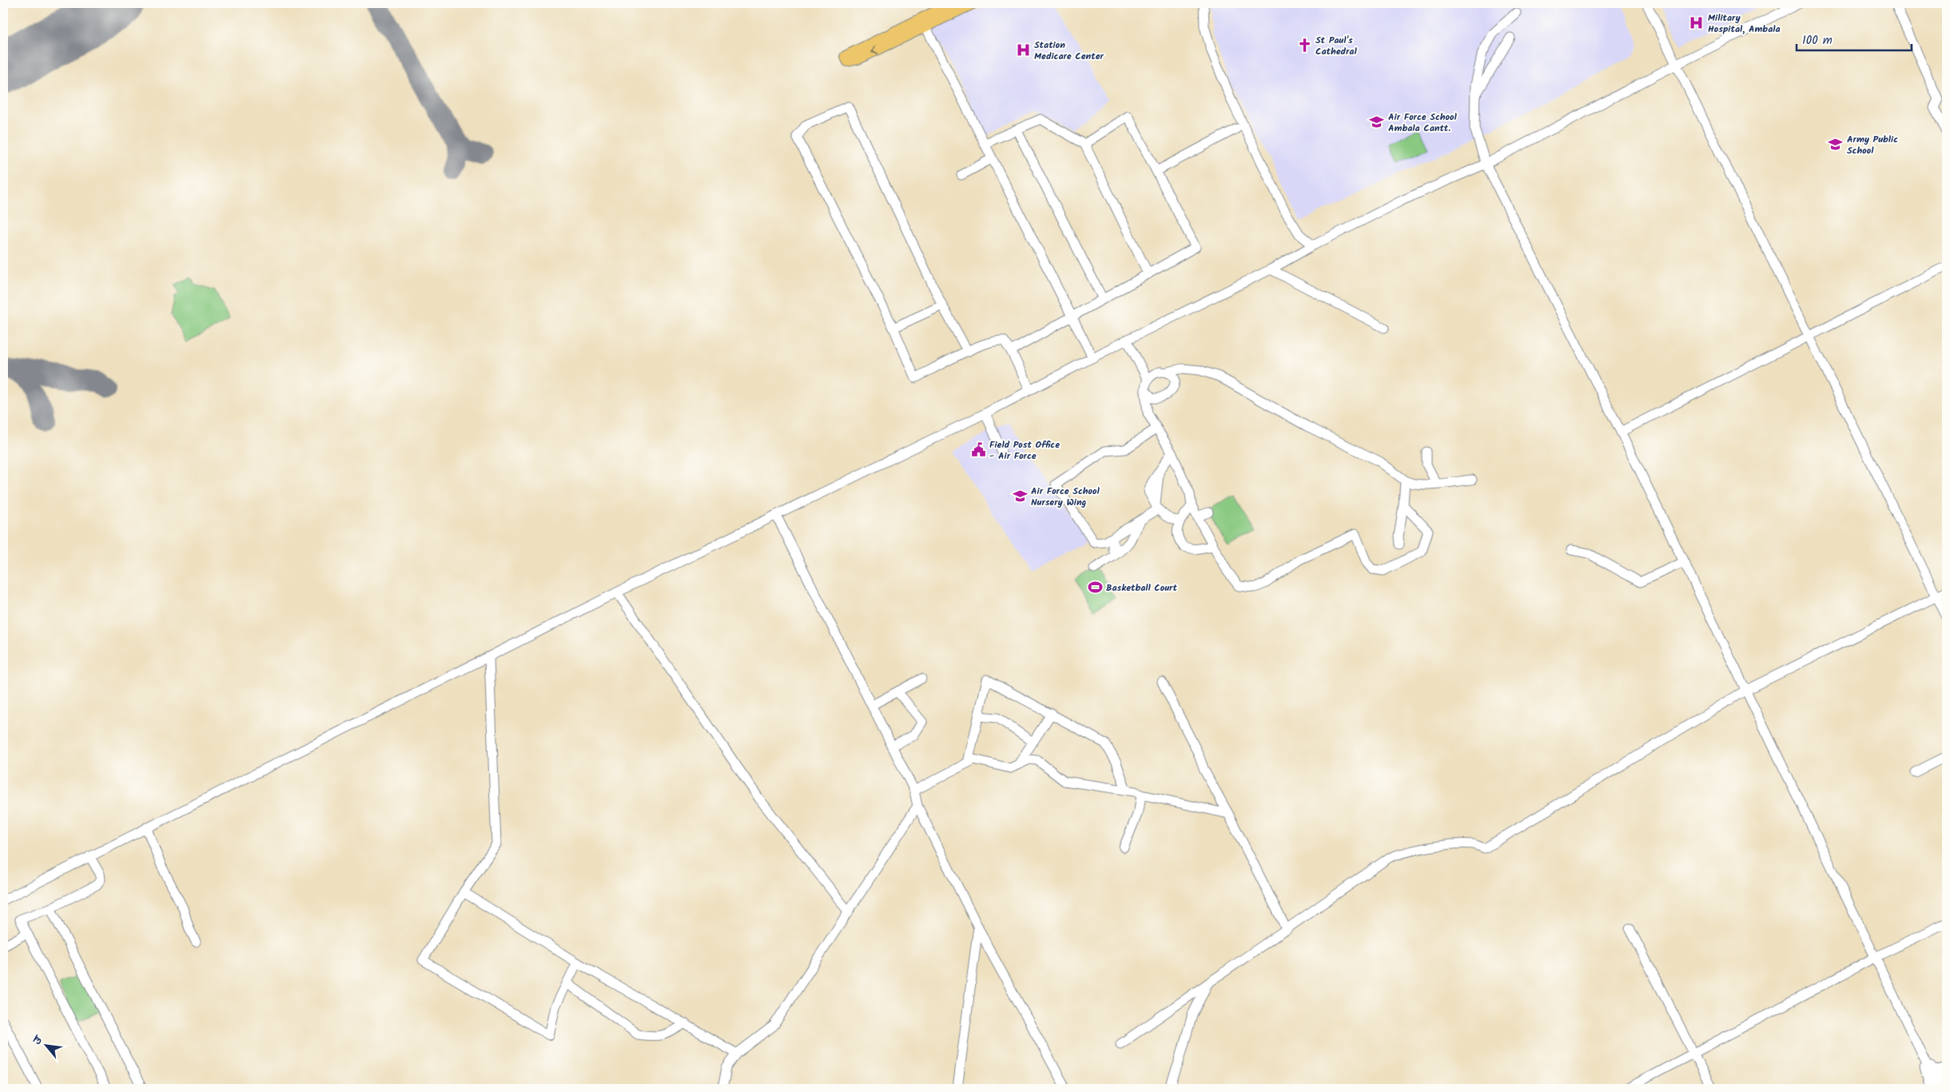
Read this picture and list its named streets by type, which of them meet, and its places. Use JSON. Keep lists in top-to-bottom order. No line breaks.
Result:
{"places":{"hospital":["Military Hospital, Ambala","Station Medicare Center"],"church":["St Paul's Cathedral"],"school or university":["Air Force School Ambala Cantt.","Army Public School","Air Force School Nursery Wing"],"public building":["Field Post Office - Air Force"],"sports":["Basketball Court"]},"scale_bar":"100 m","north":"top left"}
